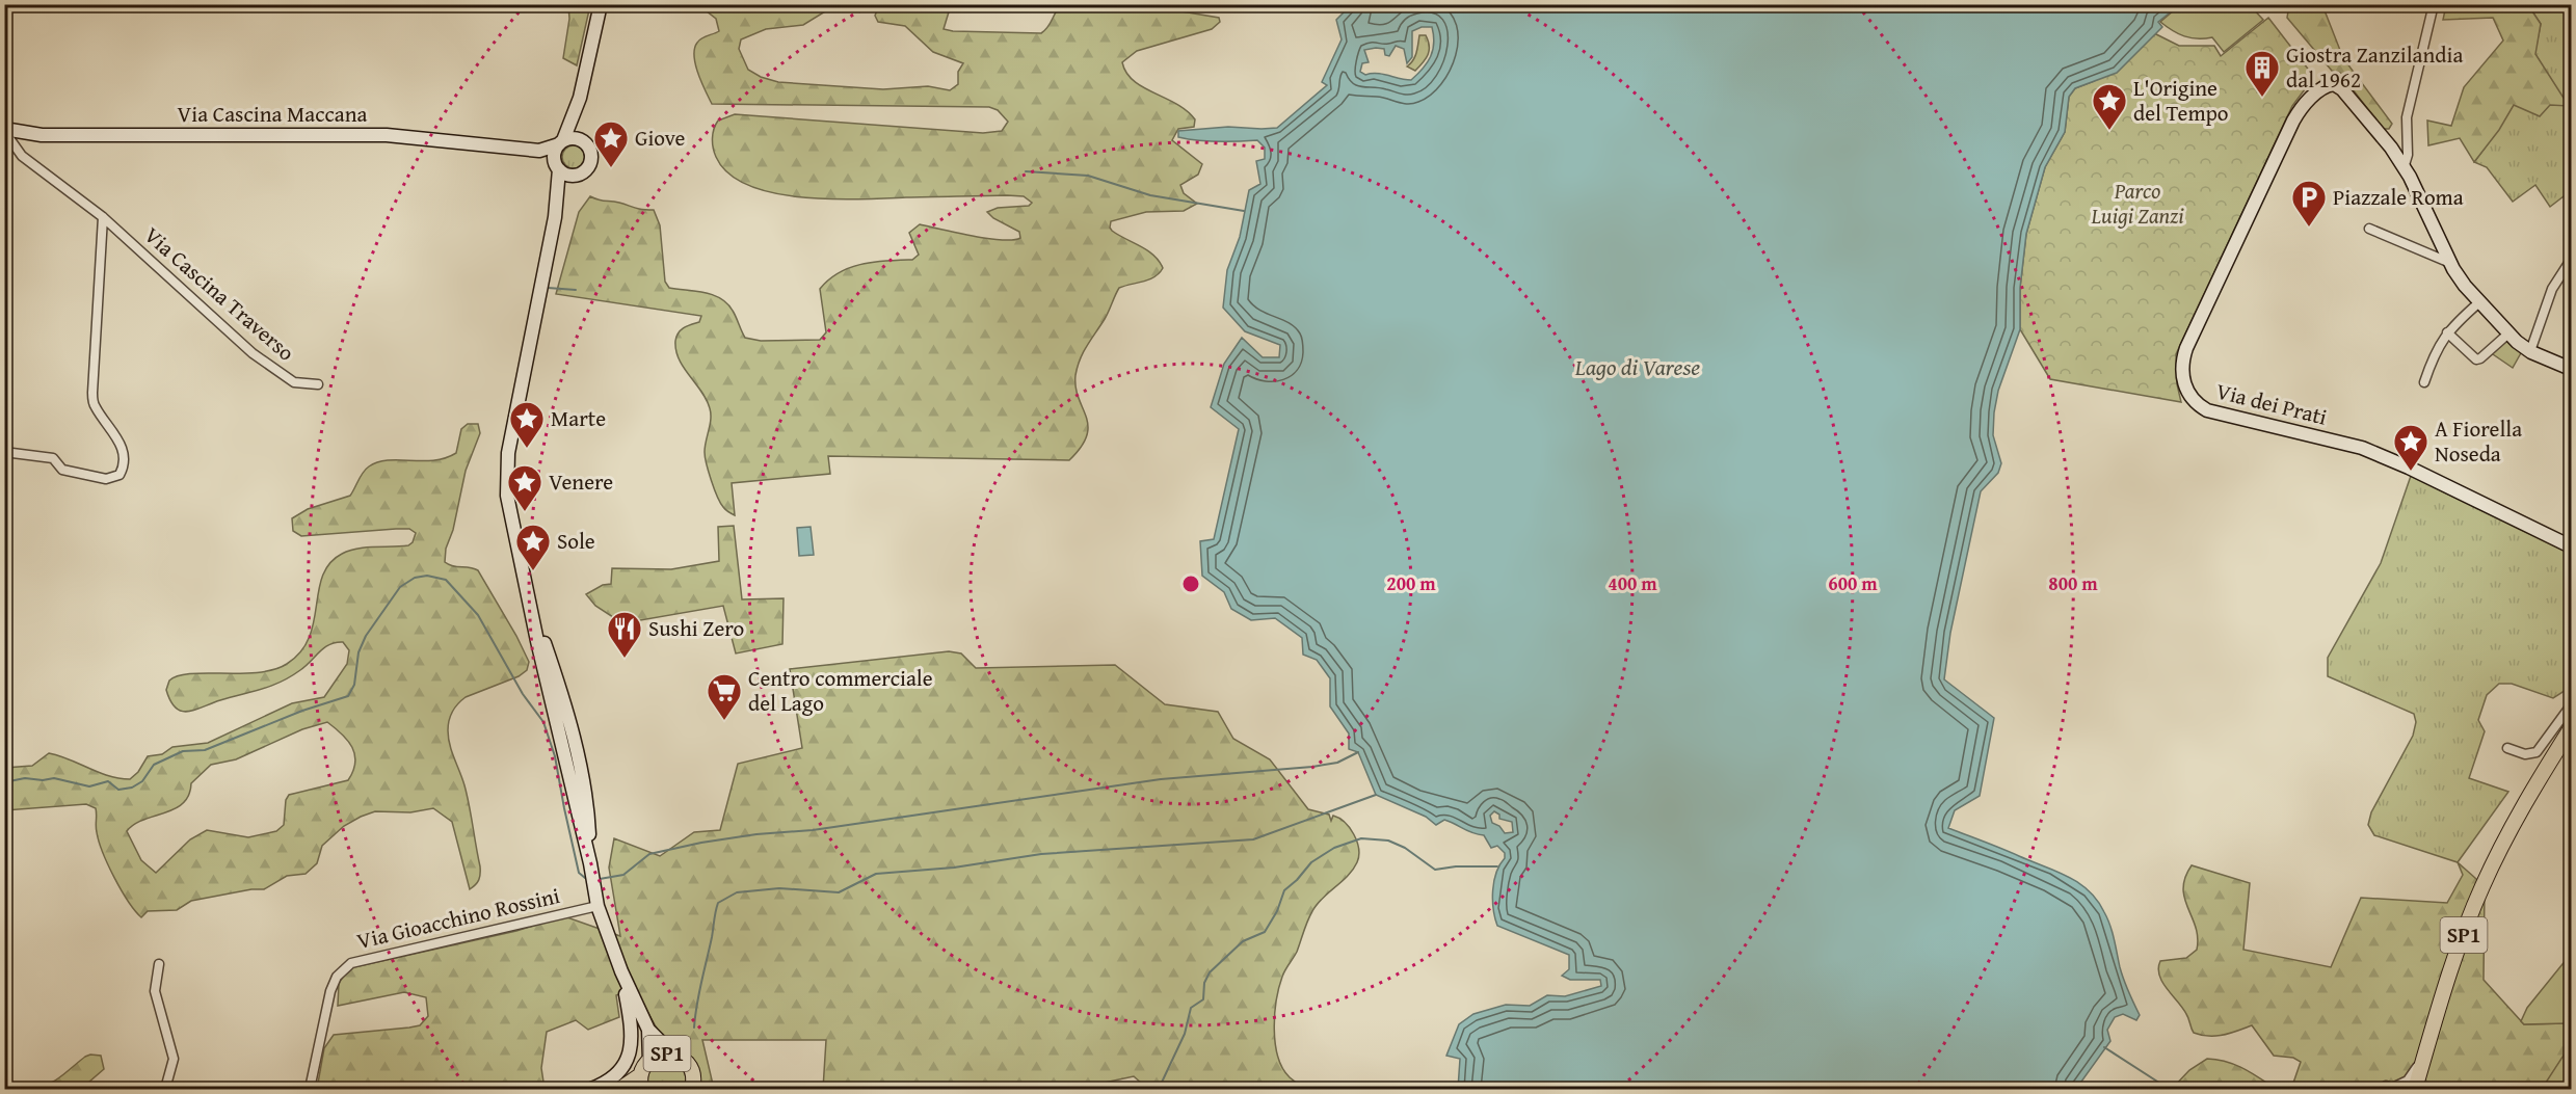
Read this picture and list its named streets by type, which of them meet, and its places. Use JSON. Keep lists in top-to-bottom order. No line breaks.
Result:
{"streets":{"main road":["Via Cascina Maccana","Via dei Prati","SP1"],"street":["Via Cascina Traverso","Via Gioacchino Rossini"]},"crossings":[["Via Cascina Maccana","Via Cascina Traverso"]],"water":["Lago di Varese"],"parks":["Parco Luigi Zanzi"],"places":{"building":["Giostra Zanzilandia dal 1962"],"place":["L'Origine del Tempo","Giove","Marte","A Fiorella Noseda","Venere","Sole"],"parking":["Piazzale Roma"],"restaurant":["Sushi Zero"],"supermarket":["Centro commerciale del Lago"]},"rings":["200 m","400 m","600 m","800 m"]}
